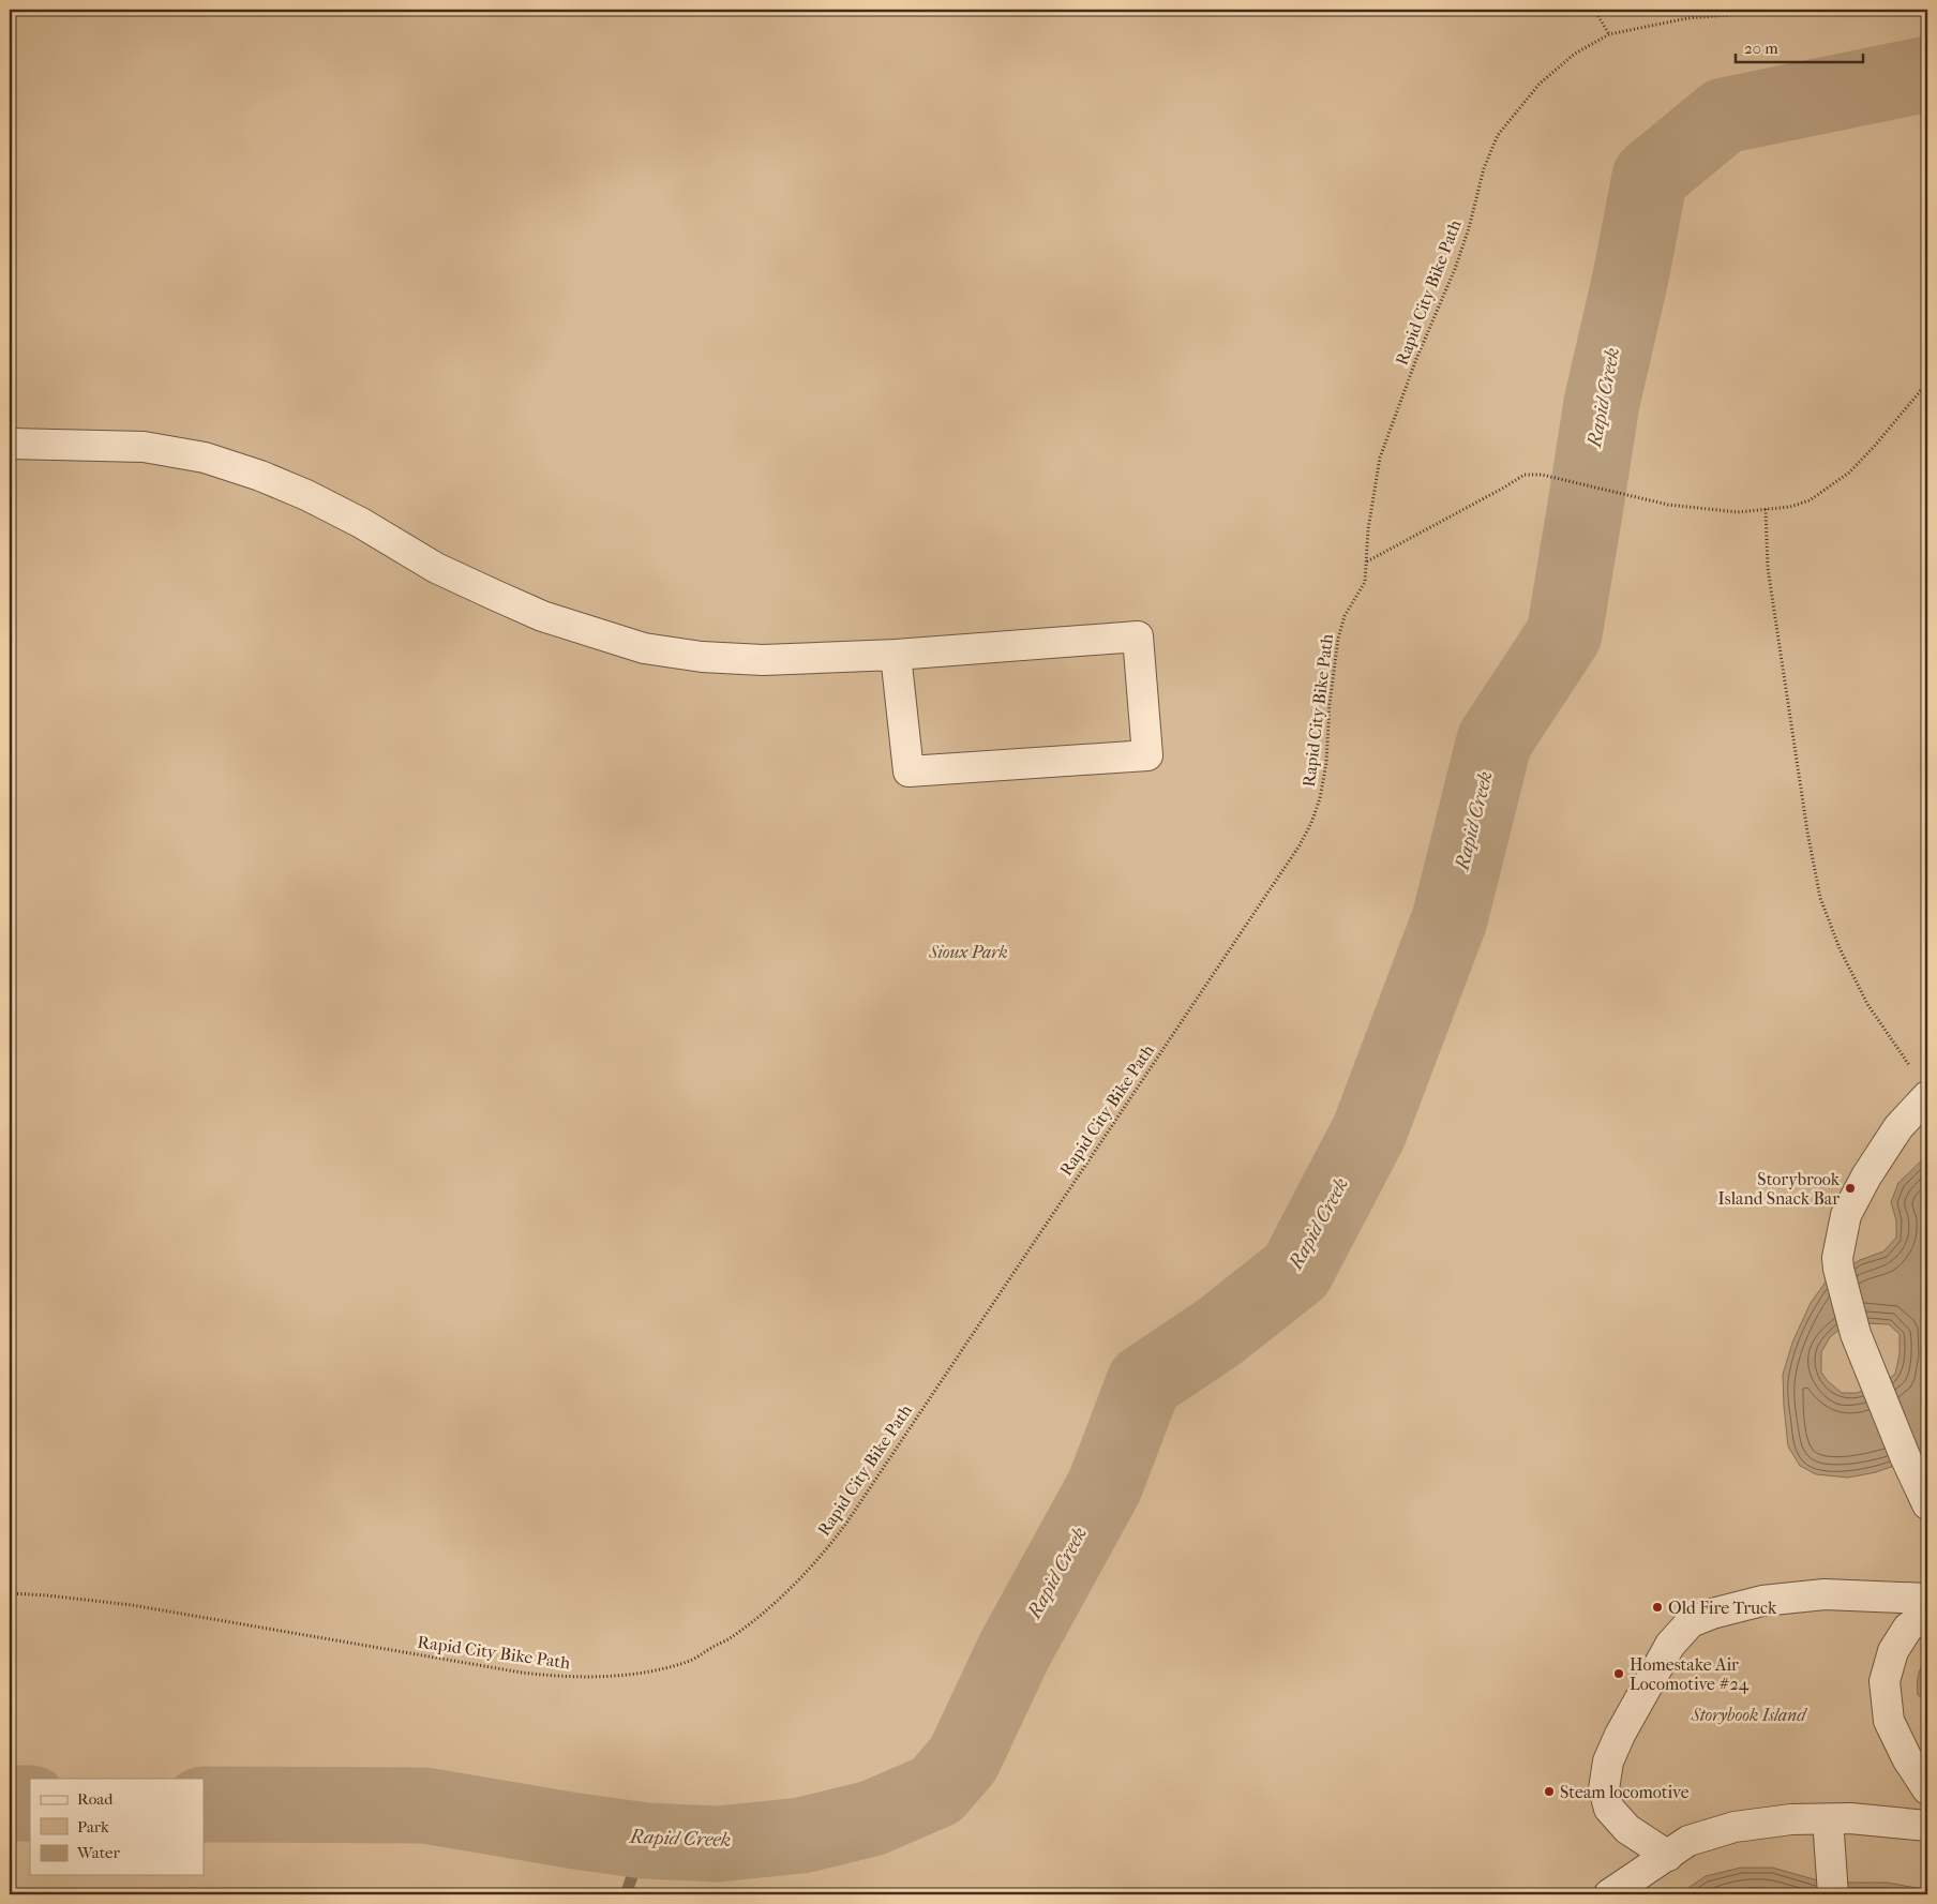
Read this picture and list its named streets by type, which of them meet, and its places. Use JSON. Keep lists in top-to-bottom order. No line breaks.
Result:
{"streets":{"path":["Rapid City Bike Path"]},"water":["Rapid Creek"],"parks":["Sioux Park","Storybook Island"],"places":["Storybrook Island Snack Bar","Old Fire Truck","Homestake Air Locomotive #24","Steam locomotive"],"legend":["Road","Park","Water"],"scale_bar":"20 m"}
